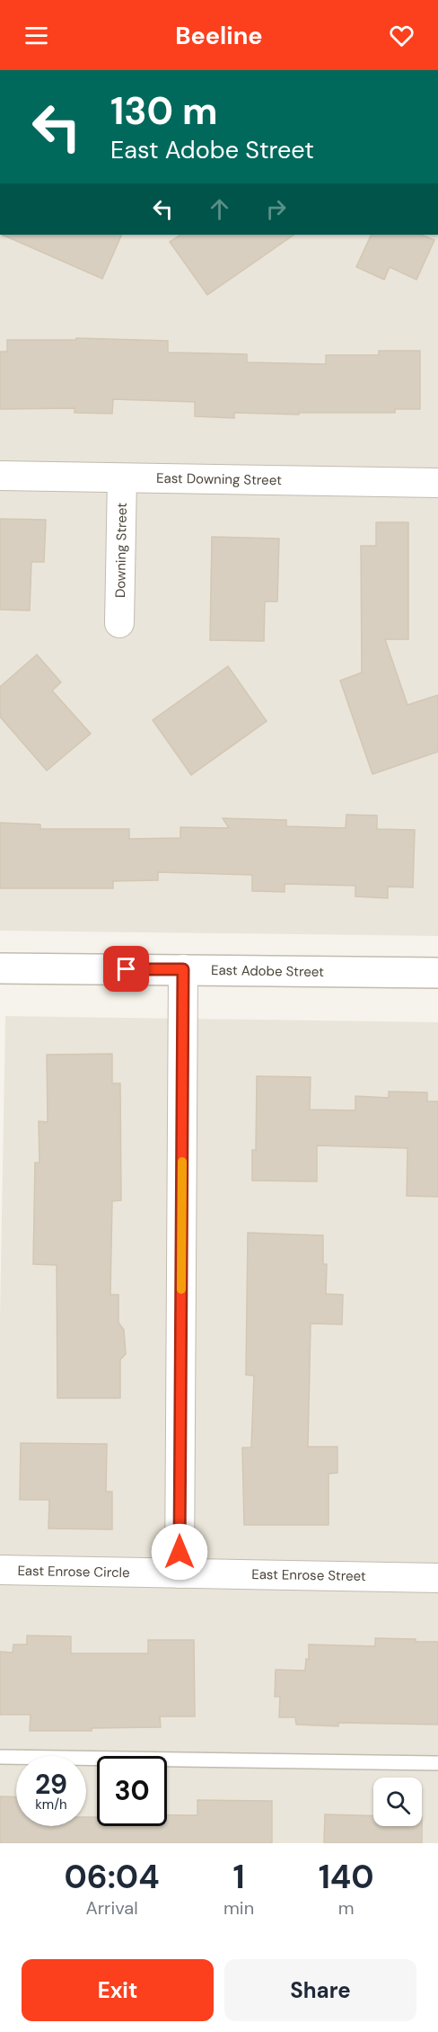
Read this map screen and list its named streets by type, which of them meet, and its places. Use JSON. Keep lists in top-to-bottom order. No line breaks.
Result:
{"streets":{"street":["East Downing Street","Downing Street","East Adobe Street","East Enrose Circle","East Enrose Street"]},"crossings":[["East Downing Street","Downing Street"],["East Enrose Circle","East Enrose Street"]],"page":{"header":"Beeline","turn":["130 m","East Adobe Street"],"speed":"29 km/h","limit":"30","eta":["06:04","Arrival","1","min","140","m"],"buttons":["Exit","Share"]}}
